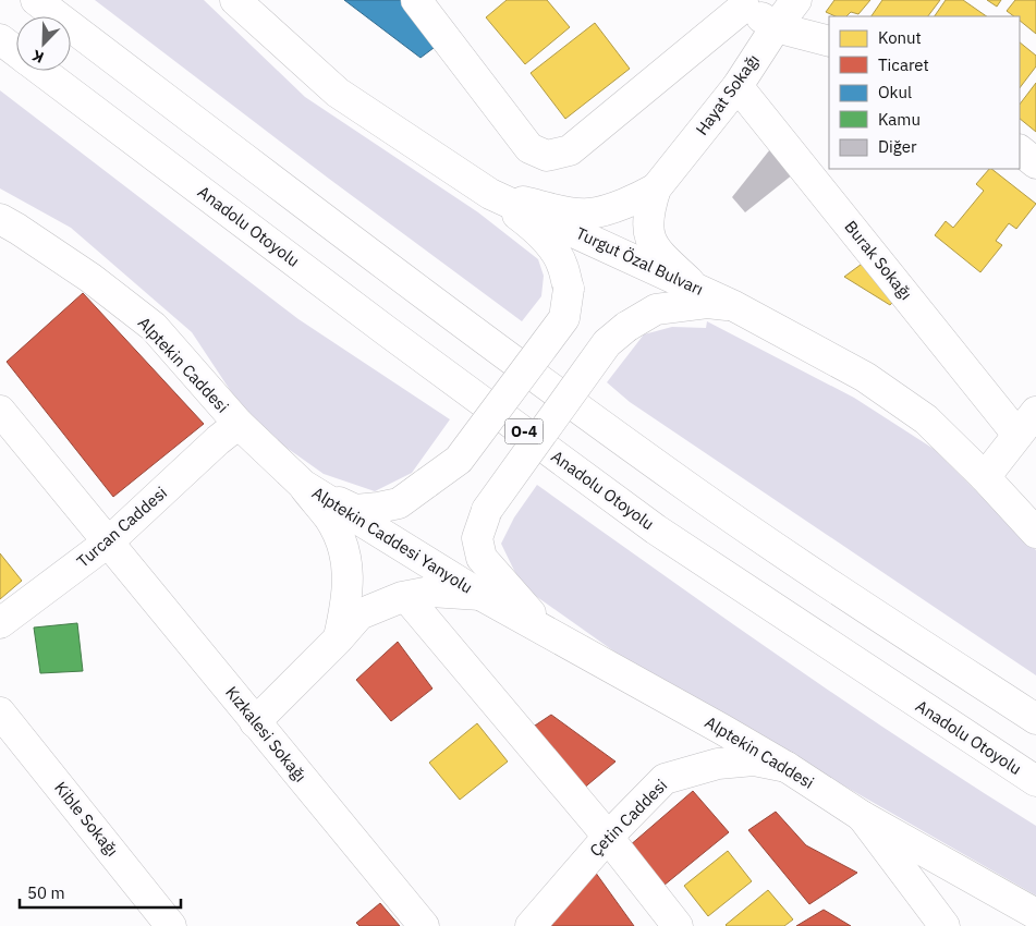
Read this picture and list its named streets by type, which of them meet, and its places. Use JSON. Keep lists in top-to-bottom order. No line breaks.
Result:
{"streets":{"main road":["Hayat Sokağı","Anadolu Otoyolu","Burak Sokağı","Turgut Özal Bulvarı","Alptekin Caddesi","O-4","Turcan Caddesi","Alptekin Caddesi Yanyolu","Kızkalesi Sokağı","Çetin Caddesi","Kible Sokağı"]},"crossings":[["Hayat Sokağı","Burak Sokağı"],["Alptekin Caddesi","Turcan Caddesi"],["Alptekin Caddesi","Alptekin Caddesi Yanyolu"],["Alptekin Caddesi","Çetin Caddesi"],["Turcan Caddesi","Kızkalesi Sokağı"]],"legend":["Konut","Ticaret","Okul","Kamu","Diğer"],"scale_bar":"50 m","north":"bottom left"}
